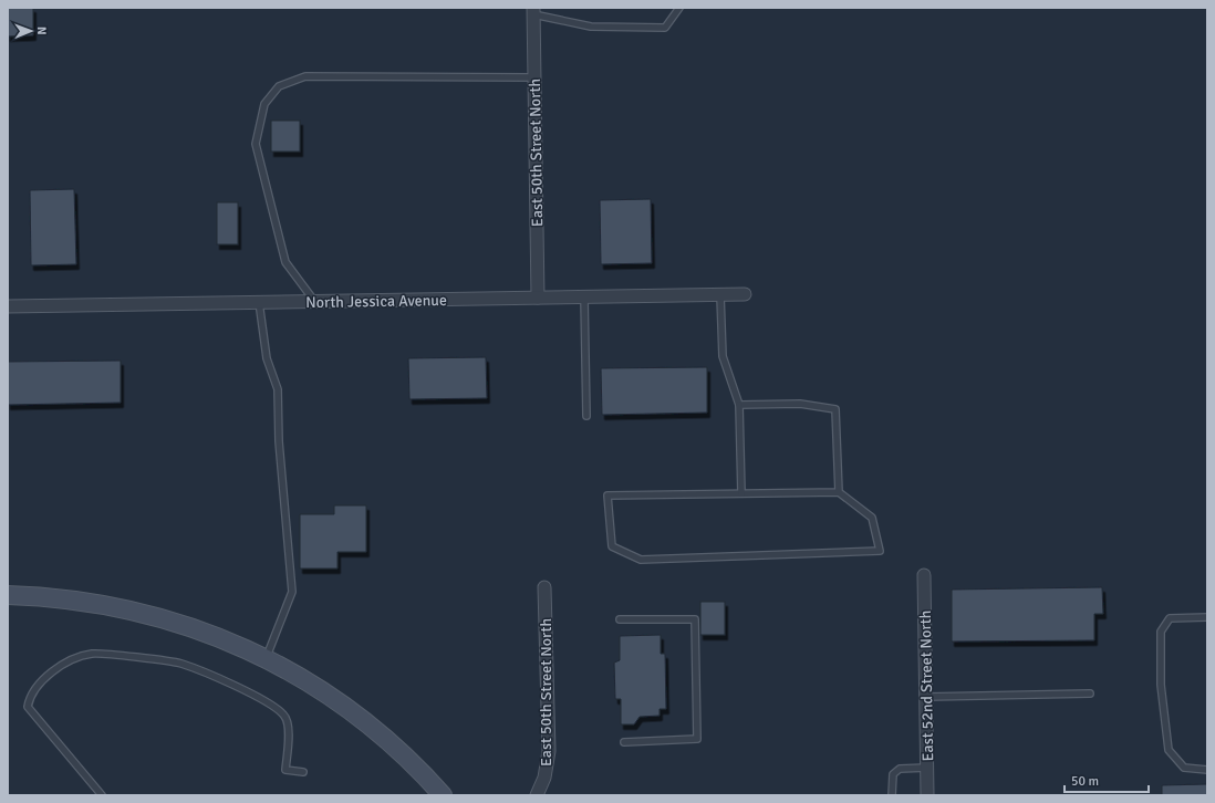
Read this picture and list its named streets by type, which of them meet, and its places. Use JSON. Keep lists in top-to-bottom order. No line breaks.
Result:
{"streets":{"street":["East 50th Street North","North Jessica Avenue","East 52nd Street North"]},"crossings":[["East 50th Street North","North Jessica Avenue"]],"scale_bar":"50 m","north":"right"}
